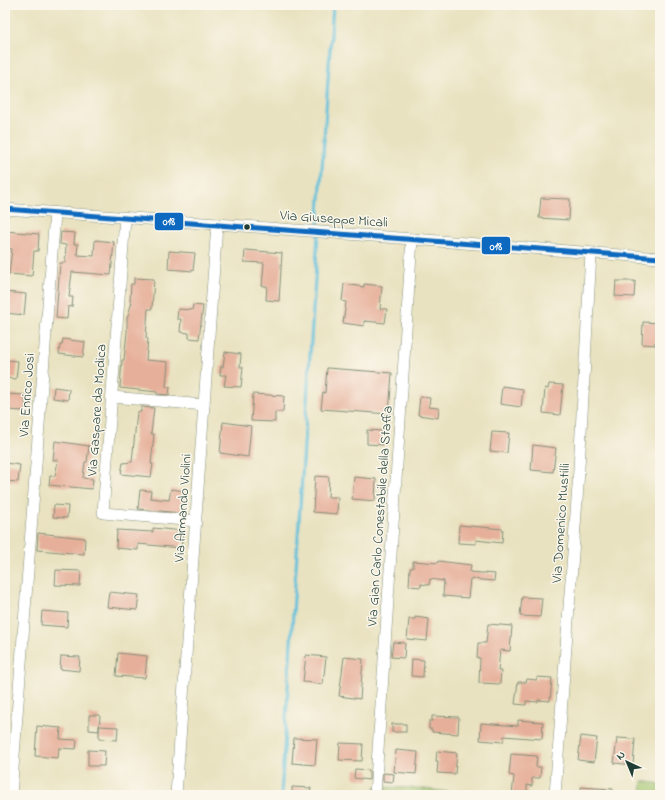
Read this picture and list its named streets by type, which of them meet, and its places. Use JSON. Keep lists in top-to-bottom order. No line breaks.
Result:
{"streets":{"street":["Via Giuseppe Micali","Via Enrico Josi","Via Gaspare da Modica","Via Armando Violini","Via Gian Carlo Conestabile della Staffa","Via Domenico Mustilli"]},"crossings":[["Via Giuseppe Micali","Via Enrico Josi"],["Via Giuseppe Micali","Via Gaspare da Modica"],["Via Giuseppe Micali","Via Armando Violini"],["Via Giuseppe Micali","Via Gian Carlo Conestabile della Staffa"],["Via Giuseppe Micali","Via Domenico Mustilli"],["Via Gaspare da Modica","Via Armando Violini"]],"lines":["transit line 018"],"north":"top left"}
